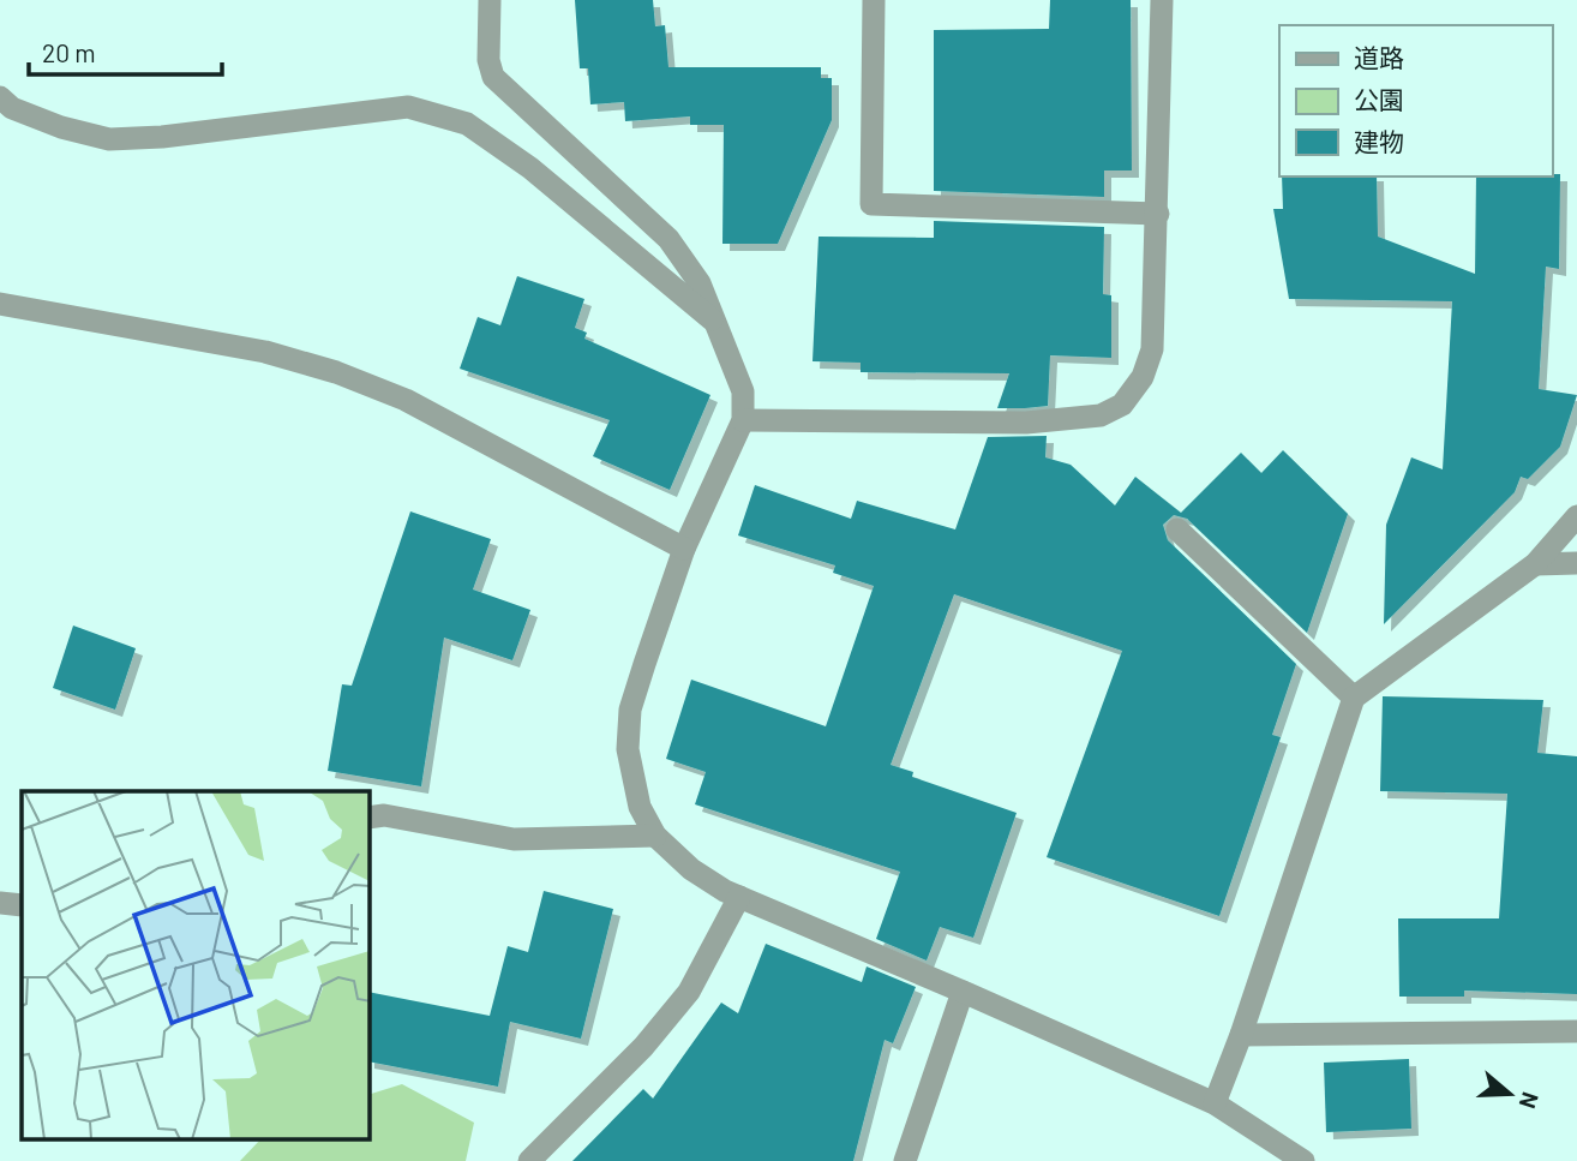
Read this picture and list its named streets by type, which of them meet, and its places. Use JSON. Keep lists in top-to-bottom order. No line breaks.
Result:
{"legend":["道路","公園","建物"],"scale_bar":"20 m","north":"right"}
